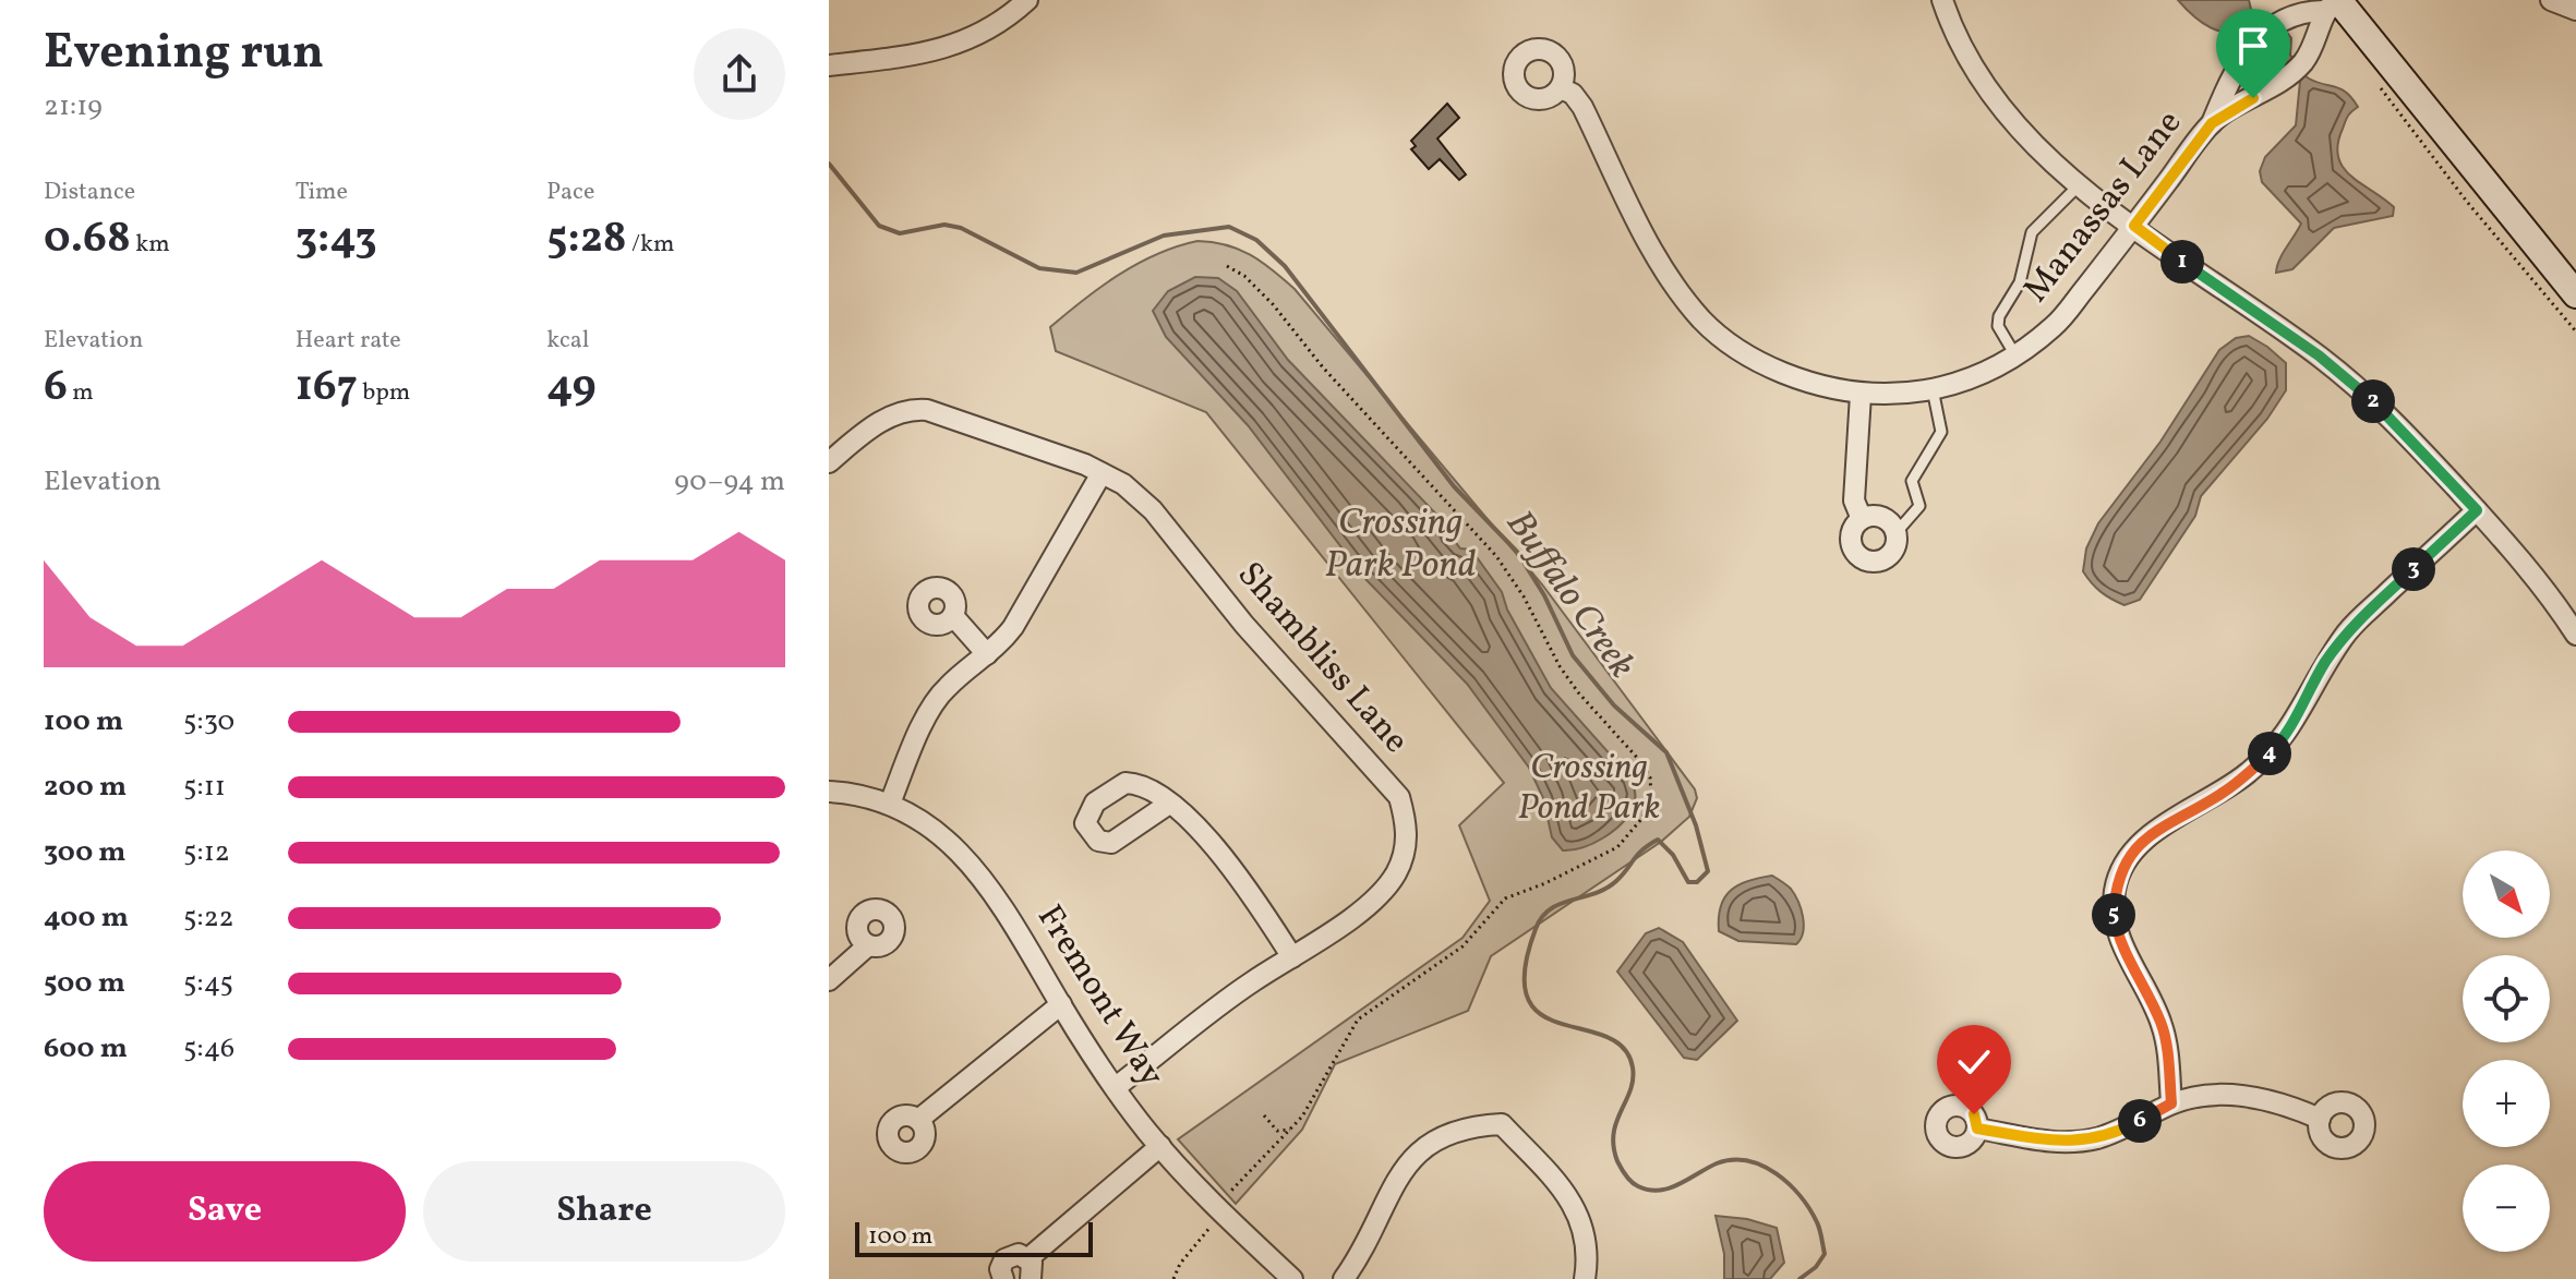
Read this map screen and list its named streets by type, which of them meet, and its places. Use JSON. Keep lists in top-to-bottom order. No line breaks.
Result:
{"streets":{"street":["Manassas Lane","Shambliss Lane","Fremont Way"]},"crossings":[["Shambliss Lane","Fremont Way"]],"water":["Crossing Park Pond","Buffalo Creek"],"parks":["Crossing Pond Park"],"scale_bar":"100 m","north":"bottom right","page":{"heading":["Evening run","21:19"],"stats":[["Distance","0.68 km"],["Time","3:43"],["Pace","5:28 /km"],["Elevation","6 m"],["Heart rate","167 bpm"],["kcal","49"]],"pins":["1","2","3","4","5","6"],"chart":["Elevation","90–94 m"],"list":[{"name":"100 m","note":"5:30"},{"name":"200 m","note":"5:11"},{"name":"300 m","note":"5:12"},{"name":"400 m","note":"5:22"},{"name":"500 m","note":"5:45"},{"name":"600 m","note":"5:46"}],"map_buttons":["+","−"],"buttons":["Save","Share"],"scale":"100 m"}}
